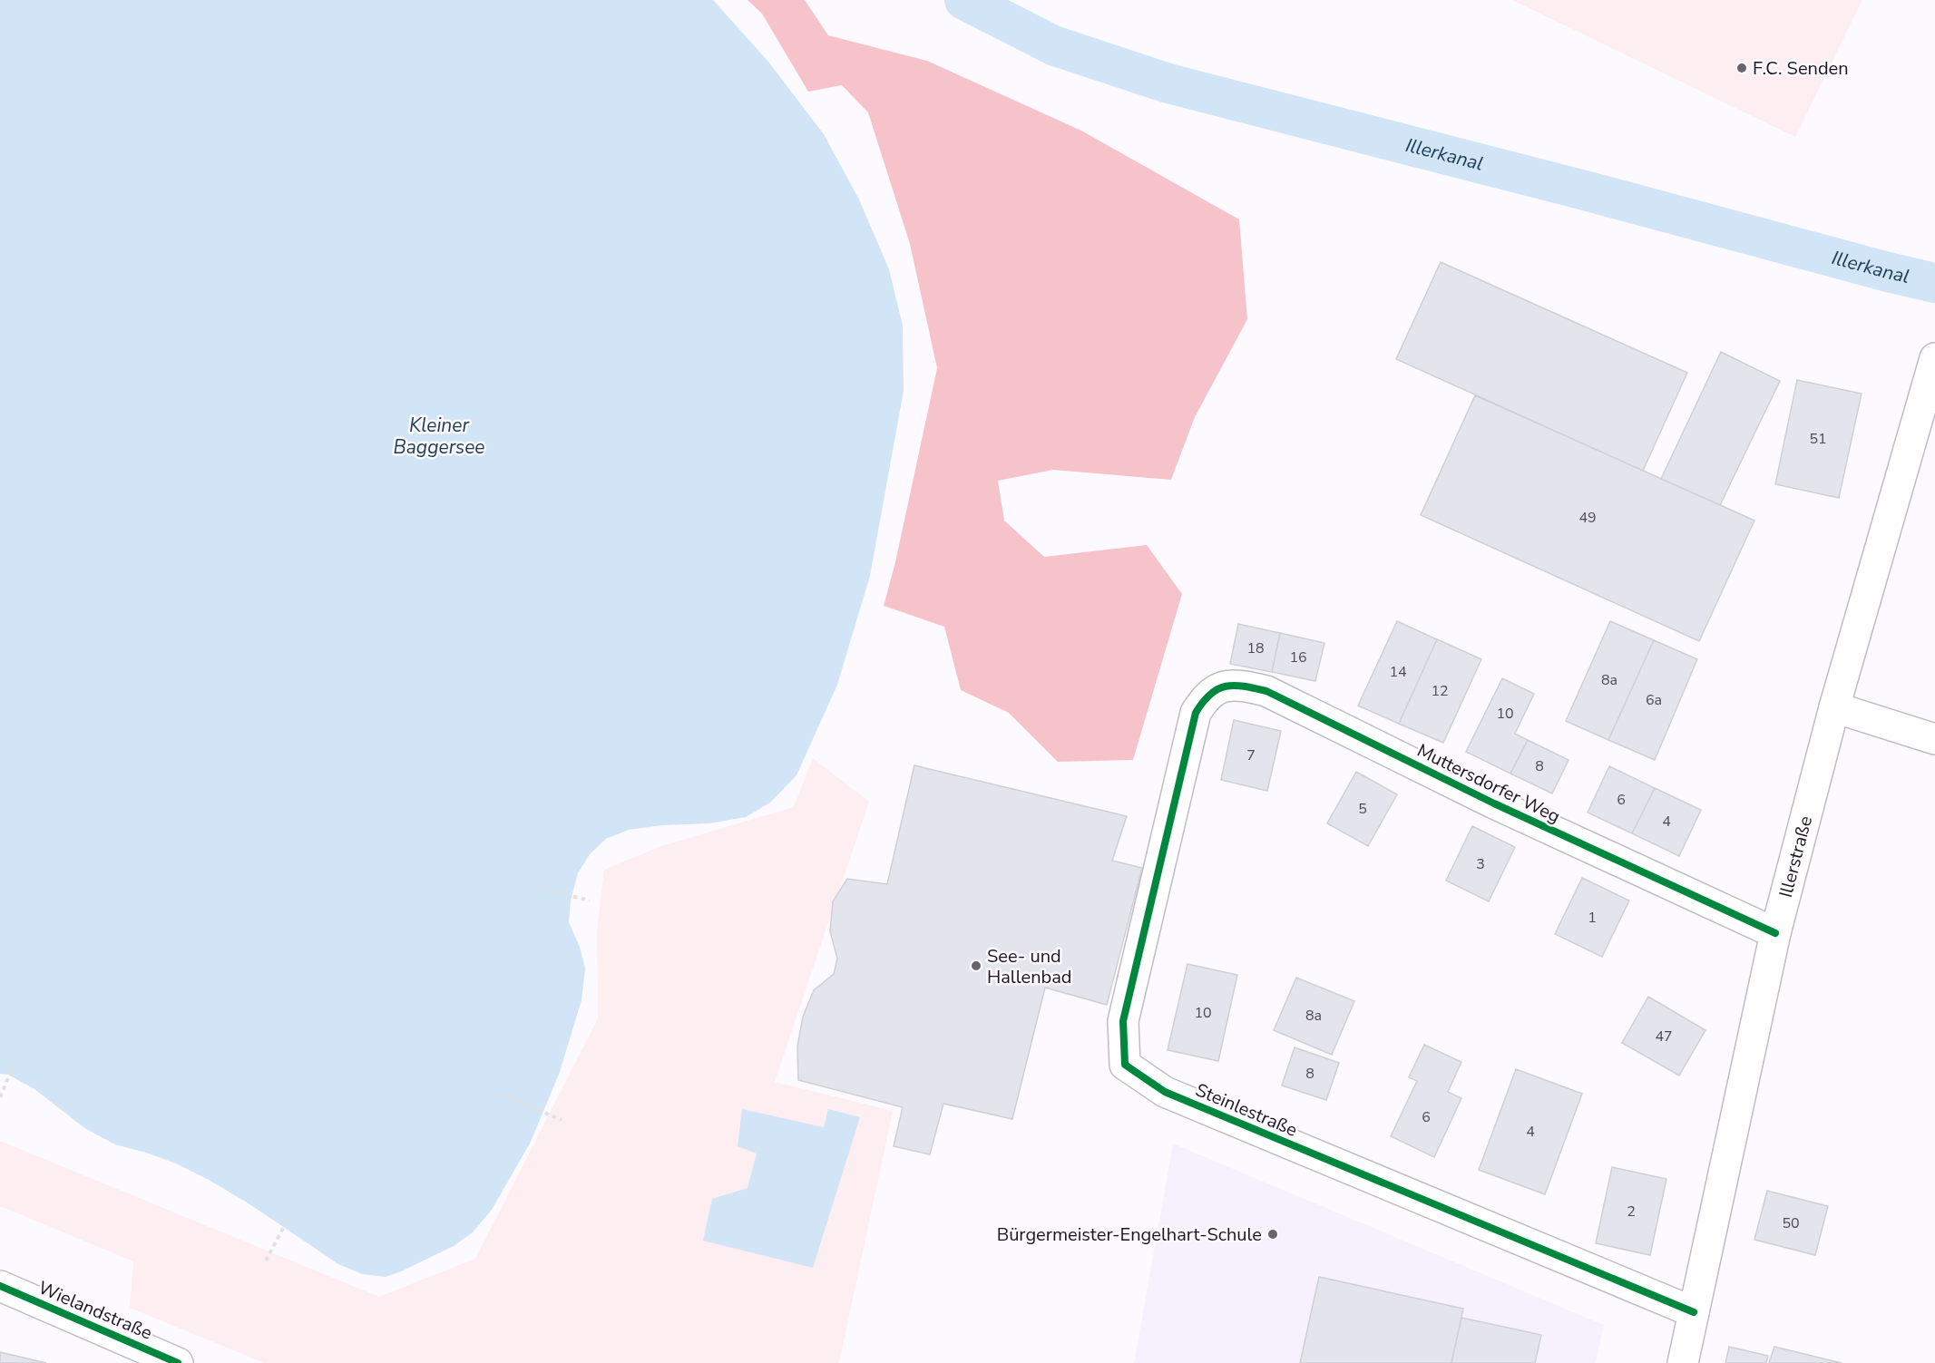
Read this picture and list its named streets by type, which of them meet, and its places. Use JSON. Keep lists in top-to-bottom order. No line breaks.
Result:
{"streets":{"street":["Muttersdorfer Weg","Illerstraße","Steinlestraße","Wielandstraße"]},"crossings":[["Muttersdorfer Weg","Illerstraße"],["Muttersdorfer Weg","Steinlestraße"],["Illerstraße","Steinlestraße"]],"water":["Illerkanal","Kleiner Baggersee"],"places":["F.C. Senden","See- und Hallenbad","Bürgermeister-Engelhart-Schule"],"house_numbers":["51","49","18","16","14","8a","12","6a","10","7","8","6","5","4","3","1","10","8a","47","8","6","4","2","50"]}
